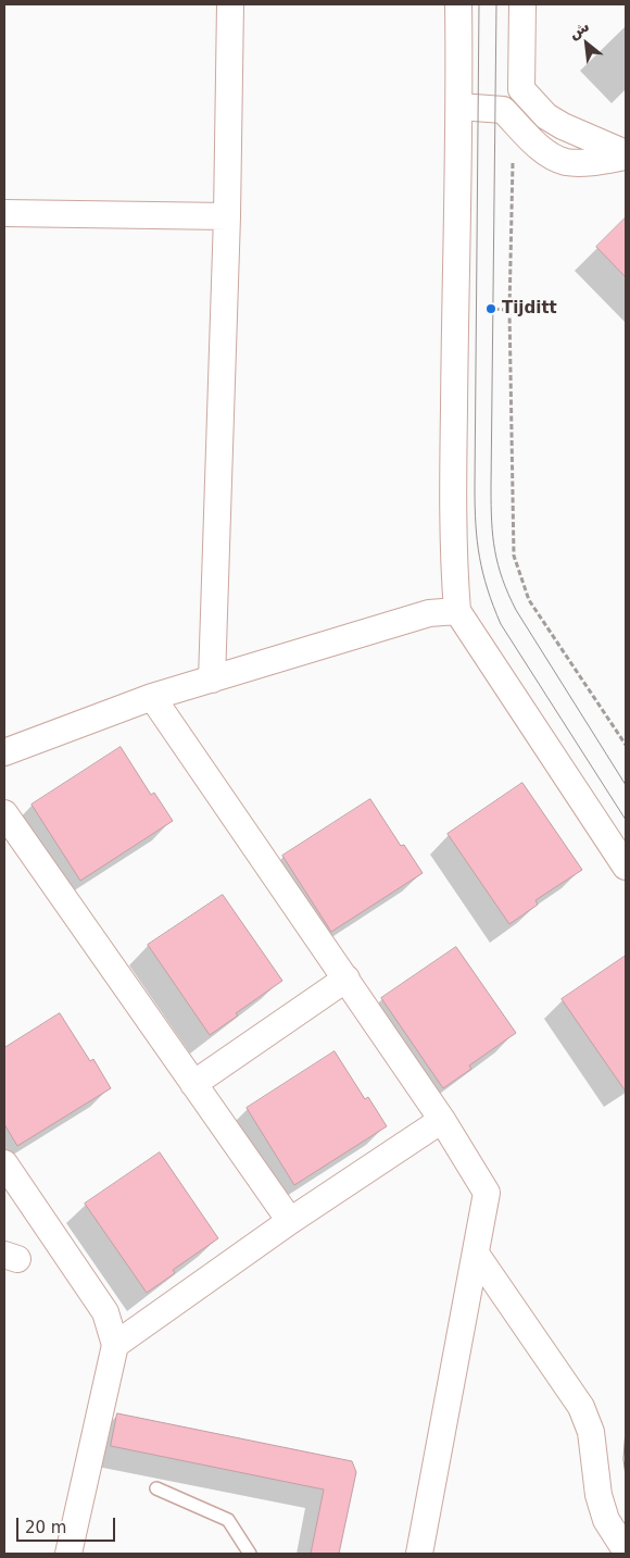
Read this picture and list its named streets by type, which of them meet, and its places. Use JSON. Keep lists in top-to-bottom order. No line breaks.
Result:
{"places":["Tijditt"],"scale_bar":"20 m","north":"top left"}
